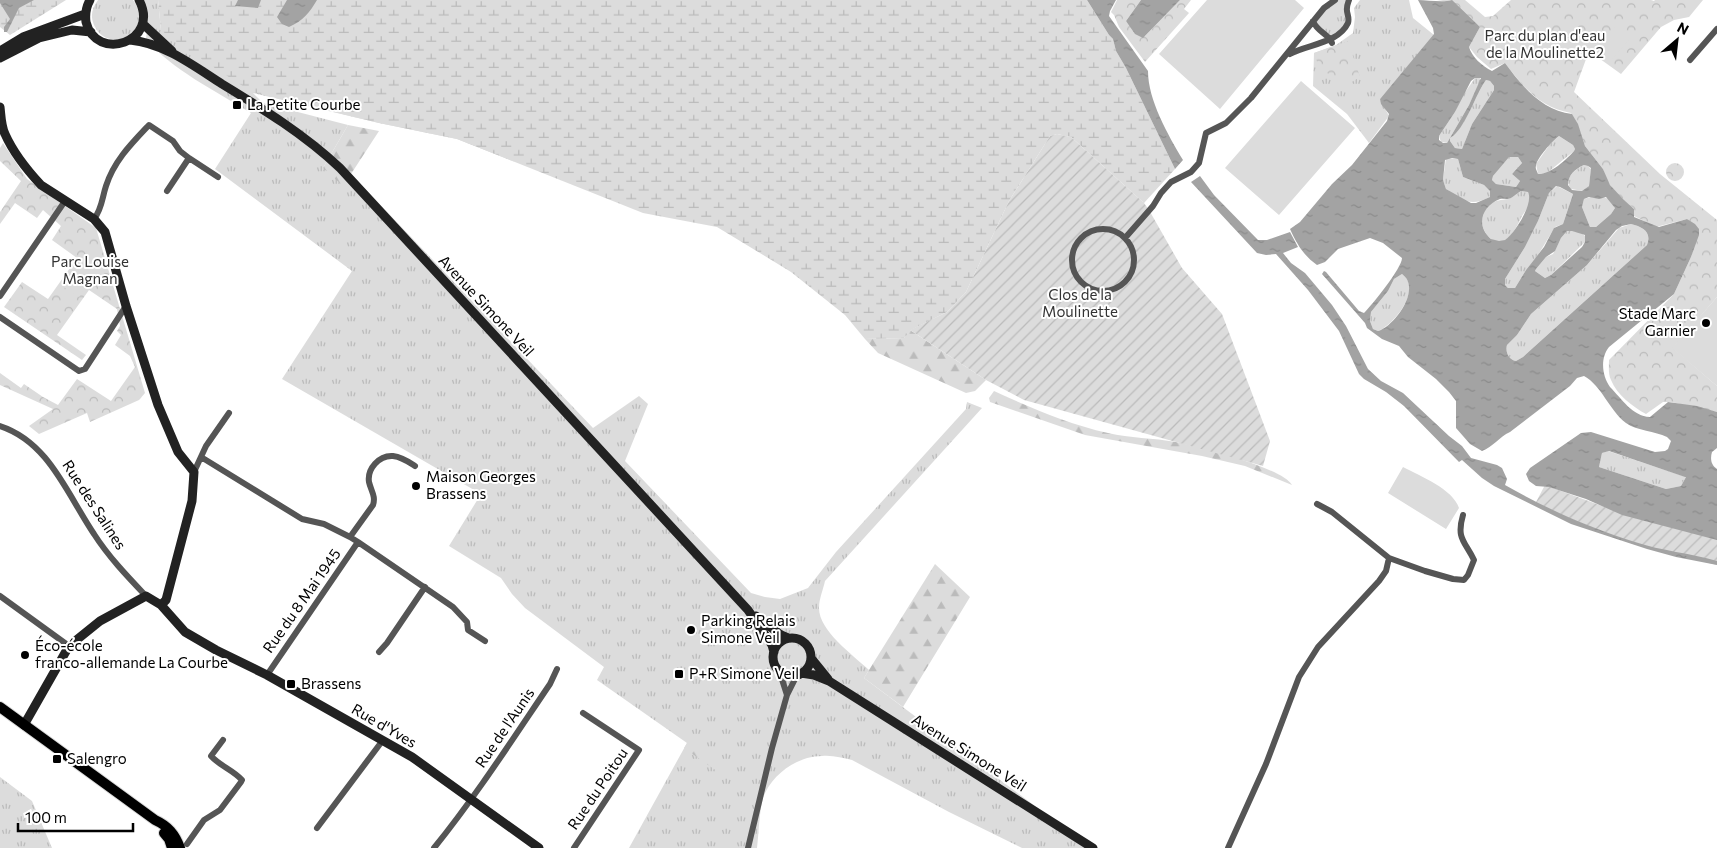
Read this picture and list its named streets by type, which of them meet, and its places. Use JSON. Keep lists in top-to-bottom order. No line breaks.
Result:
{"streets":{"main road":["Avenue Simone Veil","Rue des Salines","Rue d'Yves"],"street":["Rue du 8 Mai 1945","Rue de l'Aunis","Rue du Poitou"]},"crossings":[["Rue des Salines","Rue d'Yves"],["Rue du 8 Mai 1945","Rue d'Yves"],["Rue d'Yves","Rue de l'Aunis"]],"parks":["Parc du plan d'eau de la Moulinette2","Parc Louise Magnan","Clos de la Moulinette"],"places":{"transit":["La Petite Courbe","P+R Simone Veil","Brassens","Salengro"],"other":["Stade Marc Garnier","Maison Georges Brassens","Parking Relais Simone Veil","Éco-école franco-allemande La Courbe"]},"scale_bar":"100 m","north":"top right"}
